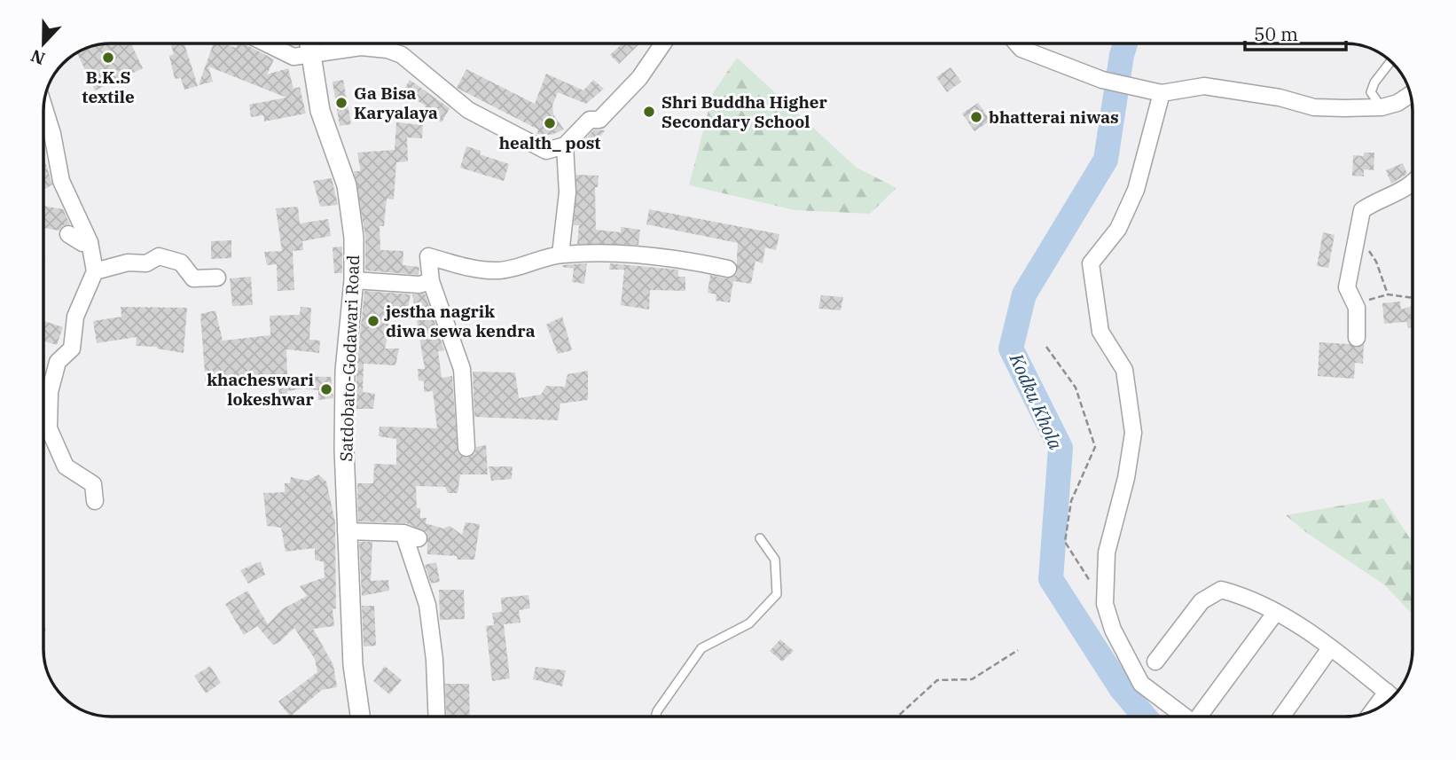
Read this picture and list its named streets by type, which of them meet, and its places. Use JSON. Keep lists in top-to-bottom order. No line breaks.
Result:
{"streets":{"street":["Satdobato-Godawari Road"]},"water":["Kodku Khola"],"places":["B.K.S textile","Ga Bisa Karyalaya","Shri Buddha Higher Secondary School","bhatterai niwas","health_ post","jestha nagrik diwa sewa kendra","khacheswari lokeshwar"],"scale_bar":"50 m","north":"bottom"}
